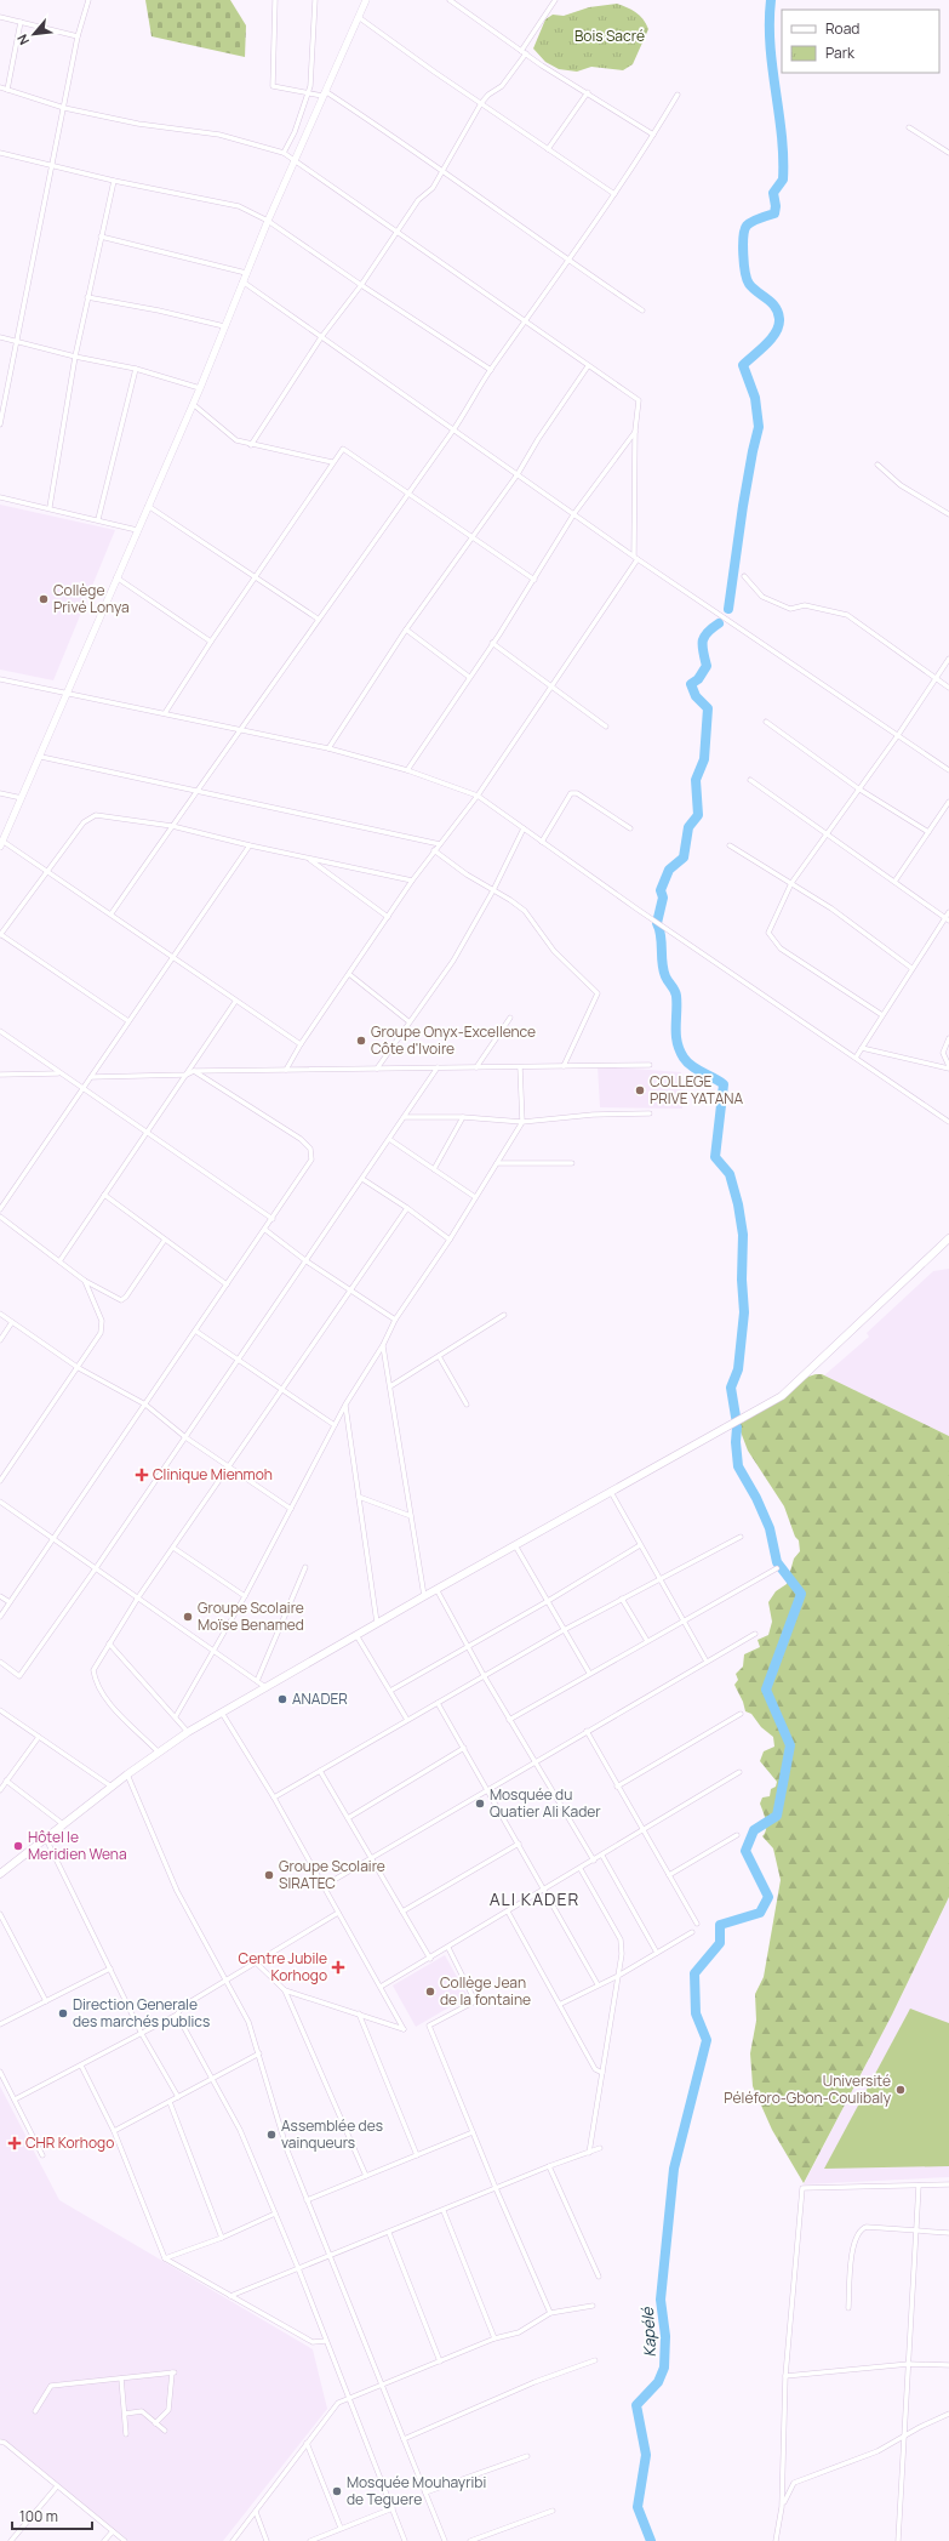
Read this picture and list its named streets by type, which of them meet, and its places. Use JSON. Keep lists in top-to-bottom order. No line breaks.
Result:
{"districts":["ALI KADER"],"water":["Kapélé"],"parks":["Bois Sacré"],"places":{"other":["Collège Privé Lonya","Groupe Onyx-Excellence Côte d'Ivoire","COLLEGE PRIVE YATANA","Groupe Scolaire Moïse Benamed","ANADER","Mosquée du Quatier Ali Kader","Hôtel le Meridien Wena","Groupe Scolaire SIRATEC","Collège Jean de la fontaine","Direction Generale des marchés publics","Université Péléforo-Gbon-Coulibaly","Assemblée des vainqueurs","Mosquée Mouhayribi de Teguere"],"health":["Clinique Mienmoh","Centre Jubile Korhogo","CHR Korhogo"]},"legend":["Road","Park"],"scale_bar":"100 m","north":"bottom left"}
